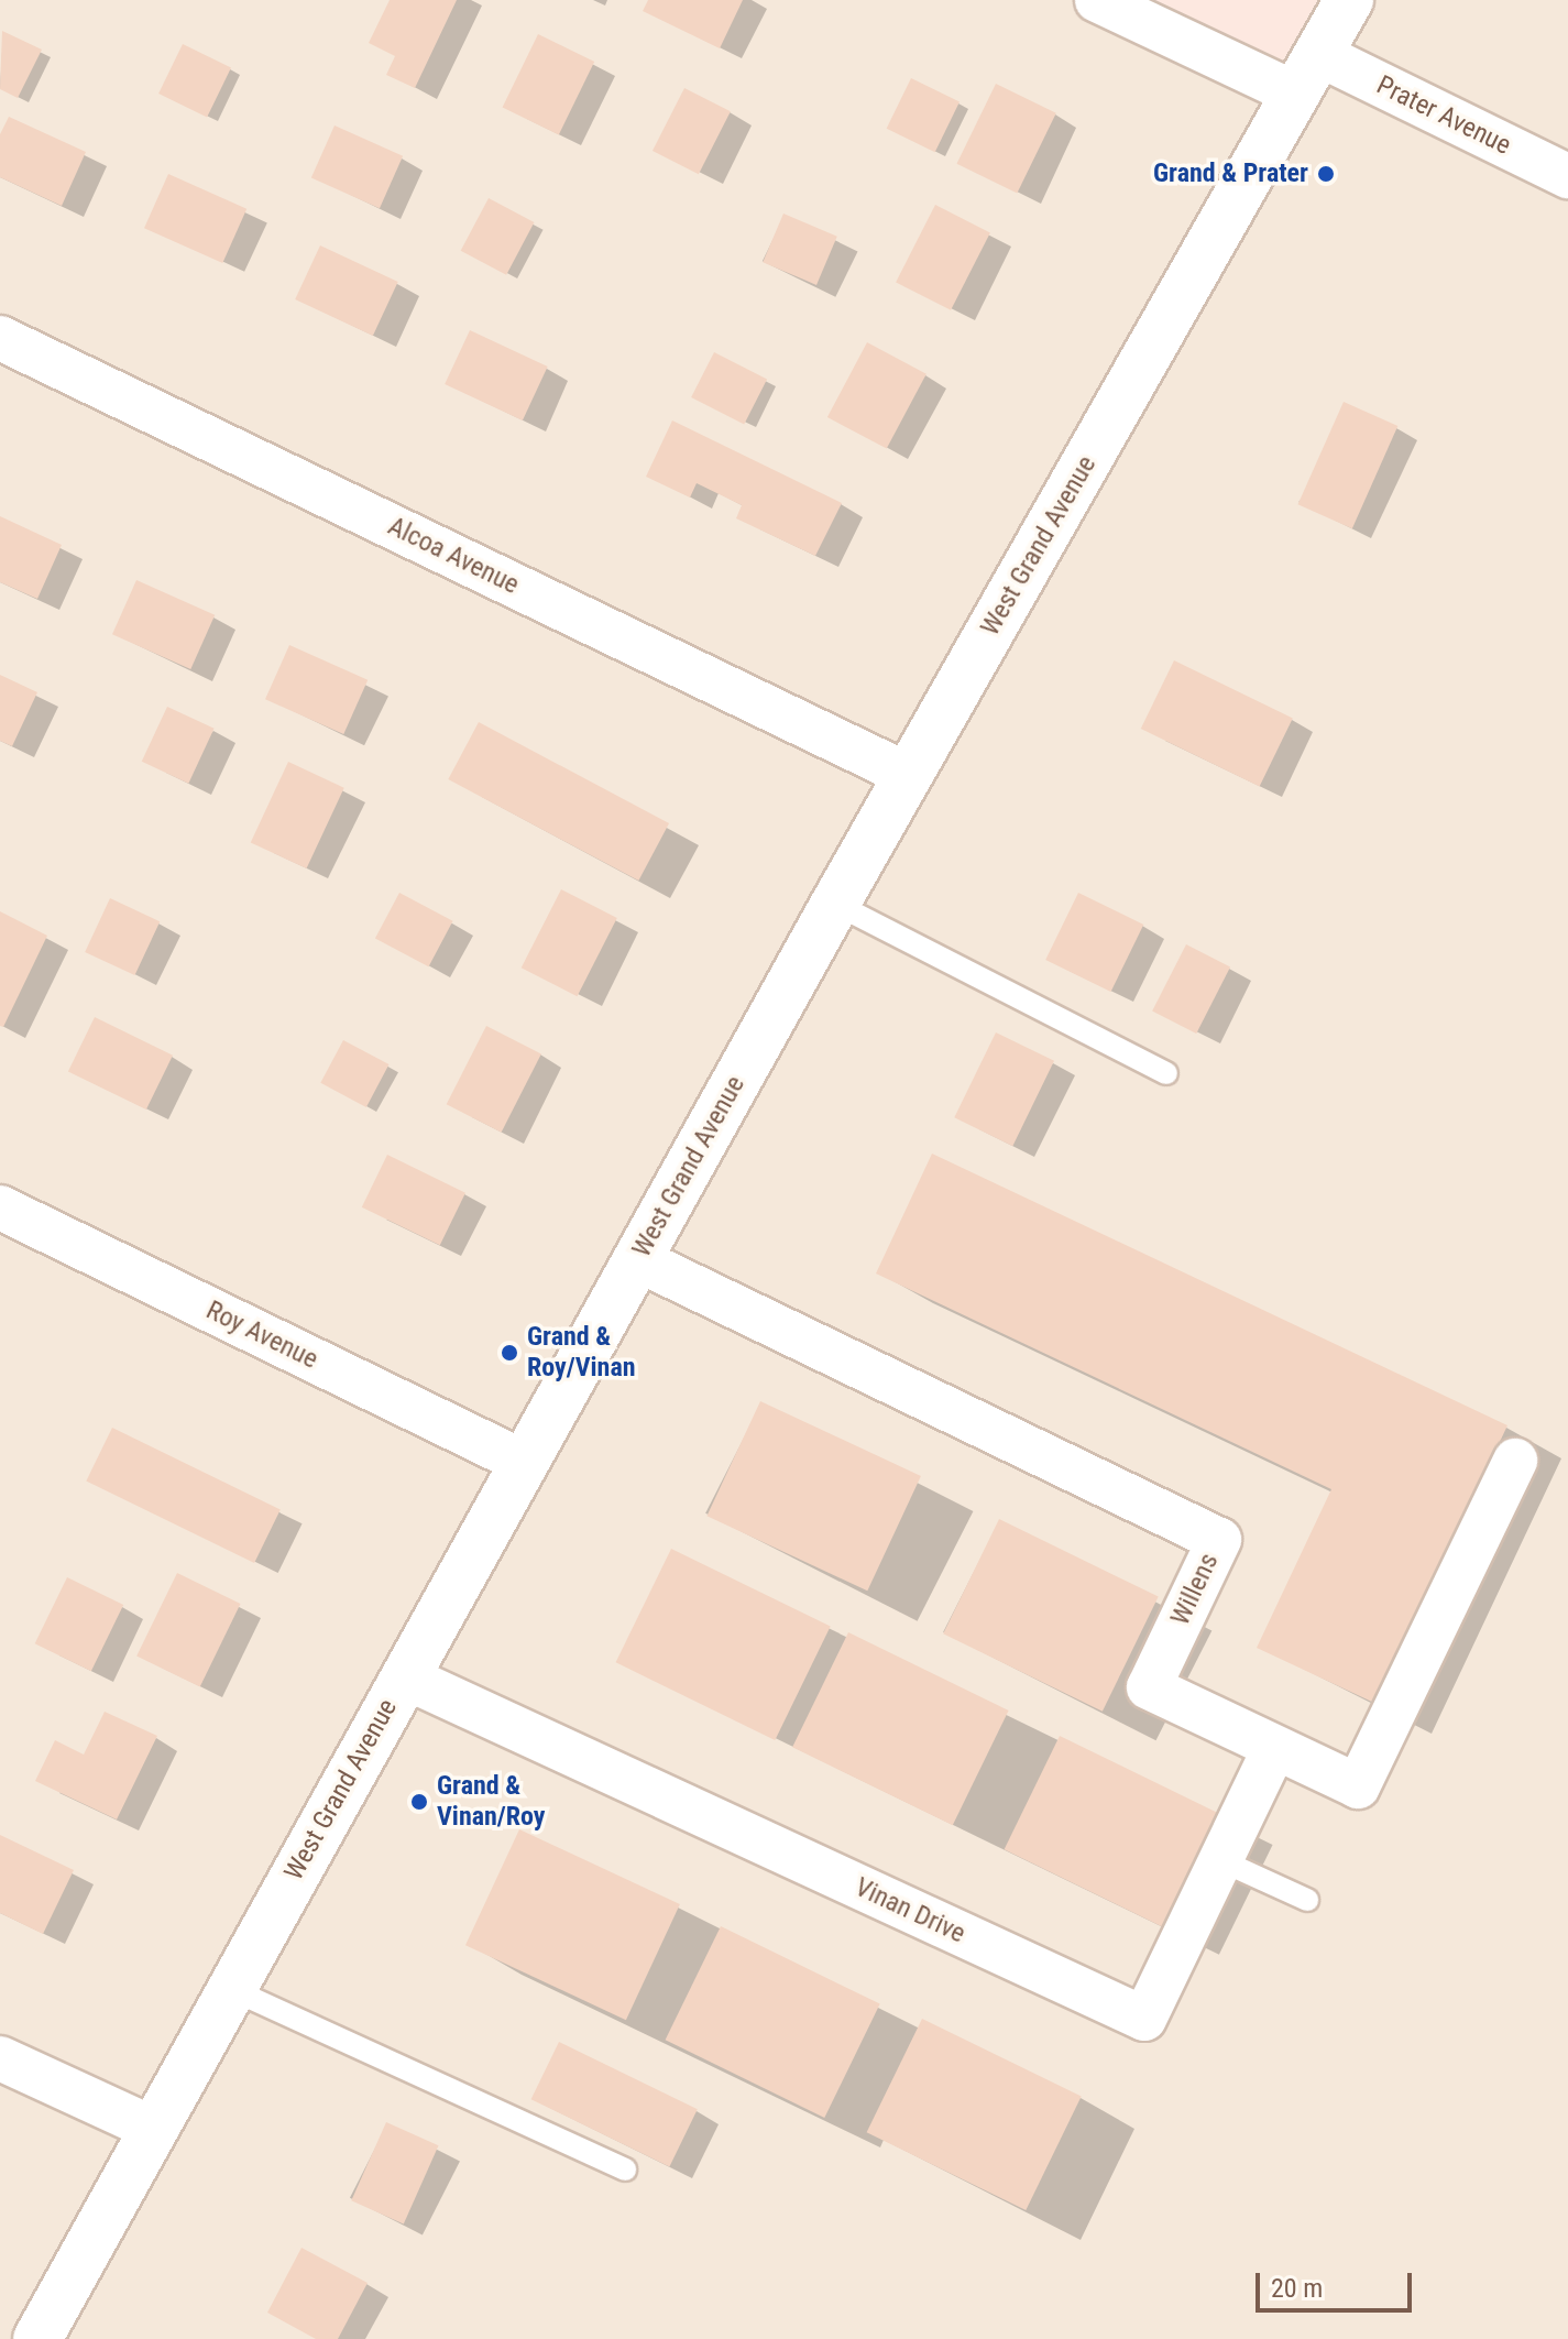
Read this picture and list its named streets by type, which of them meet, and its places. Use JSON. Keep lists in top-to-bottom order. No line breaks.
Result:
{"streets":{"main road":["West Grand Avenue"],"street":["Prater Avenue","Alcoa Avenue","Roy Avenue","Willens","Vinan Drive"]},"crossings":[["Prater Avenue","West Grand Avenue"],["West Grand Avenue","Alcoa Avenue"],["West Grand Avenue","Roy Avenue"],["West Grand Avenue","Willens"],["West Grand Avenue","Vinan Drive"],["Willens","Vinan Drive"]],"places":["Grand & Prater","Grand & Roy/Vinan","Grand & Vinan/Roy"],"scale_bar":"20 m"}
